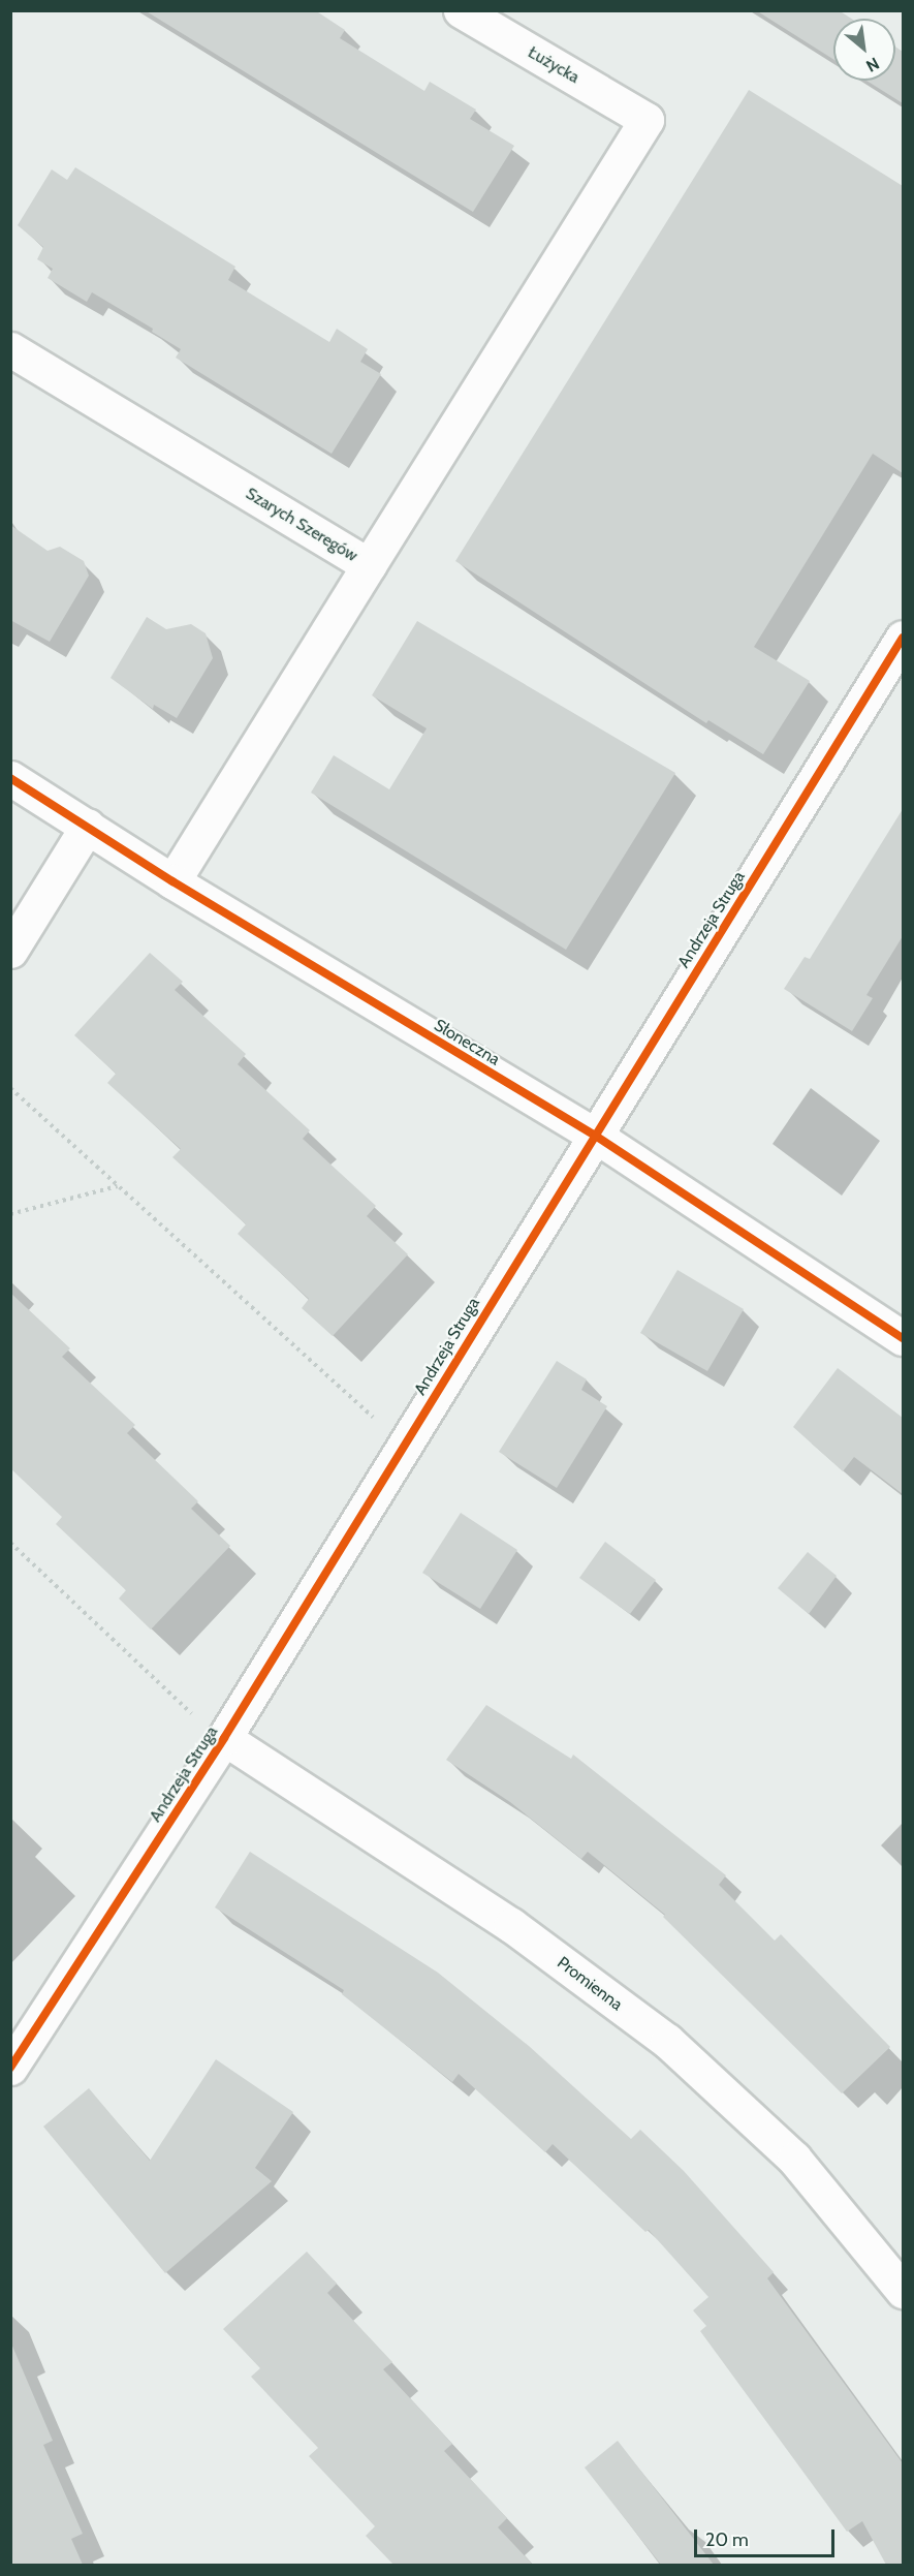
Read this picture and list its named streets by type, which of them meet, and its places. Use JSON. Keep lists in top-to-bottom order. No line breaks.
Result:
{"streets":{"street":["Łużycka","Szarych Szeregów","Andrzeja Struga","Słoneczna","Promienna"]},"crossings":[["Łużycka","Szarych Szeregów"],["Szarych Szeregów","Słoneczna"],["Andrzeja Struga","Słoneczna"],["Andrzeja Struga","Promienna"]],"scale_bar":"20 m","north":"bottom right"}
